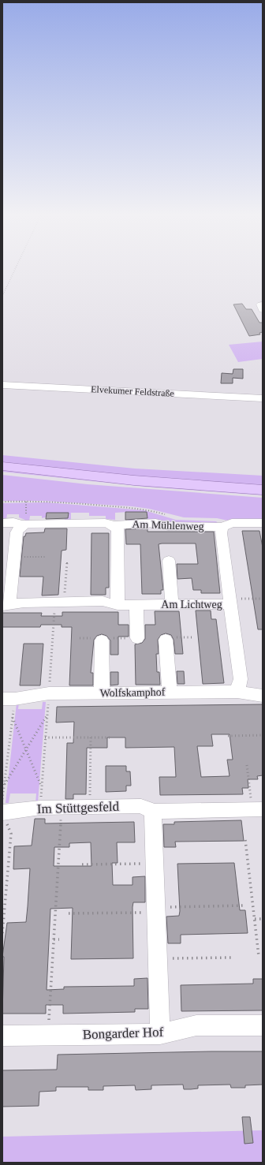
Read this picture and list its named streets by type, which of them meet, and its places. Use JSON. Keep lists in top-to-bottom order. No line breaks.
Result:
{"streets":{"street":["Elvekumer Feldstraße","Am Mühlenweg","Am Lichtweg","Wolfskamphof","Im Stüttgesfeld","Bongarder Hof"]},"crossings":[["Am Mühlenweg","Am Lichtweg"],["Am Lichtweg","Wolfskamphof"]]}
